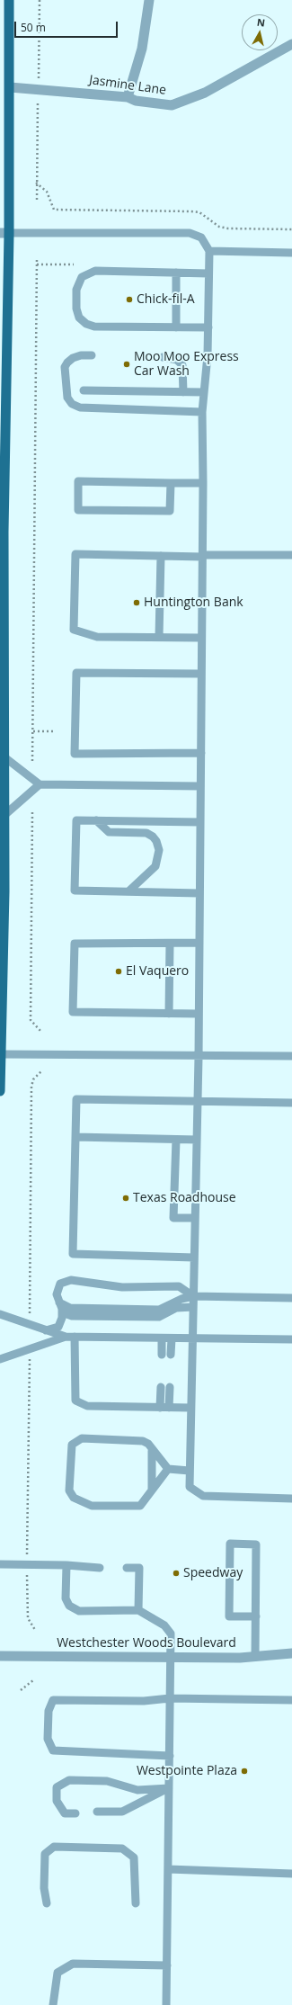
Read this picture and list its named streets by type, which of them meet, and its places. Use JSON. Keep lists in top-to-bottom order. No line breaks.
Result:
{"streets":{"street":["Jasmine Lane","Westchester Woods Boulevard"]},"places":["Chick-fil-A","Moo Moo Express Car Wash","Huntington Bank","El Vaquero","Texas Roadhouse","Speedway","Westpointe Plaza"],"scale_bar":"50 m","north":"top"}
